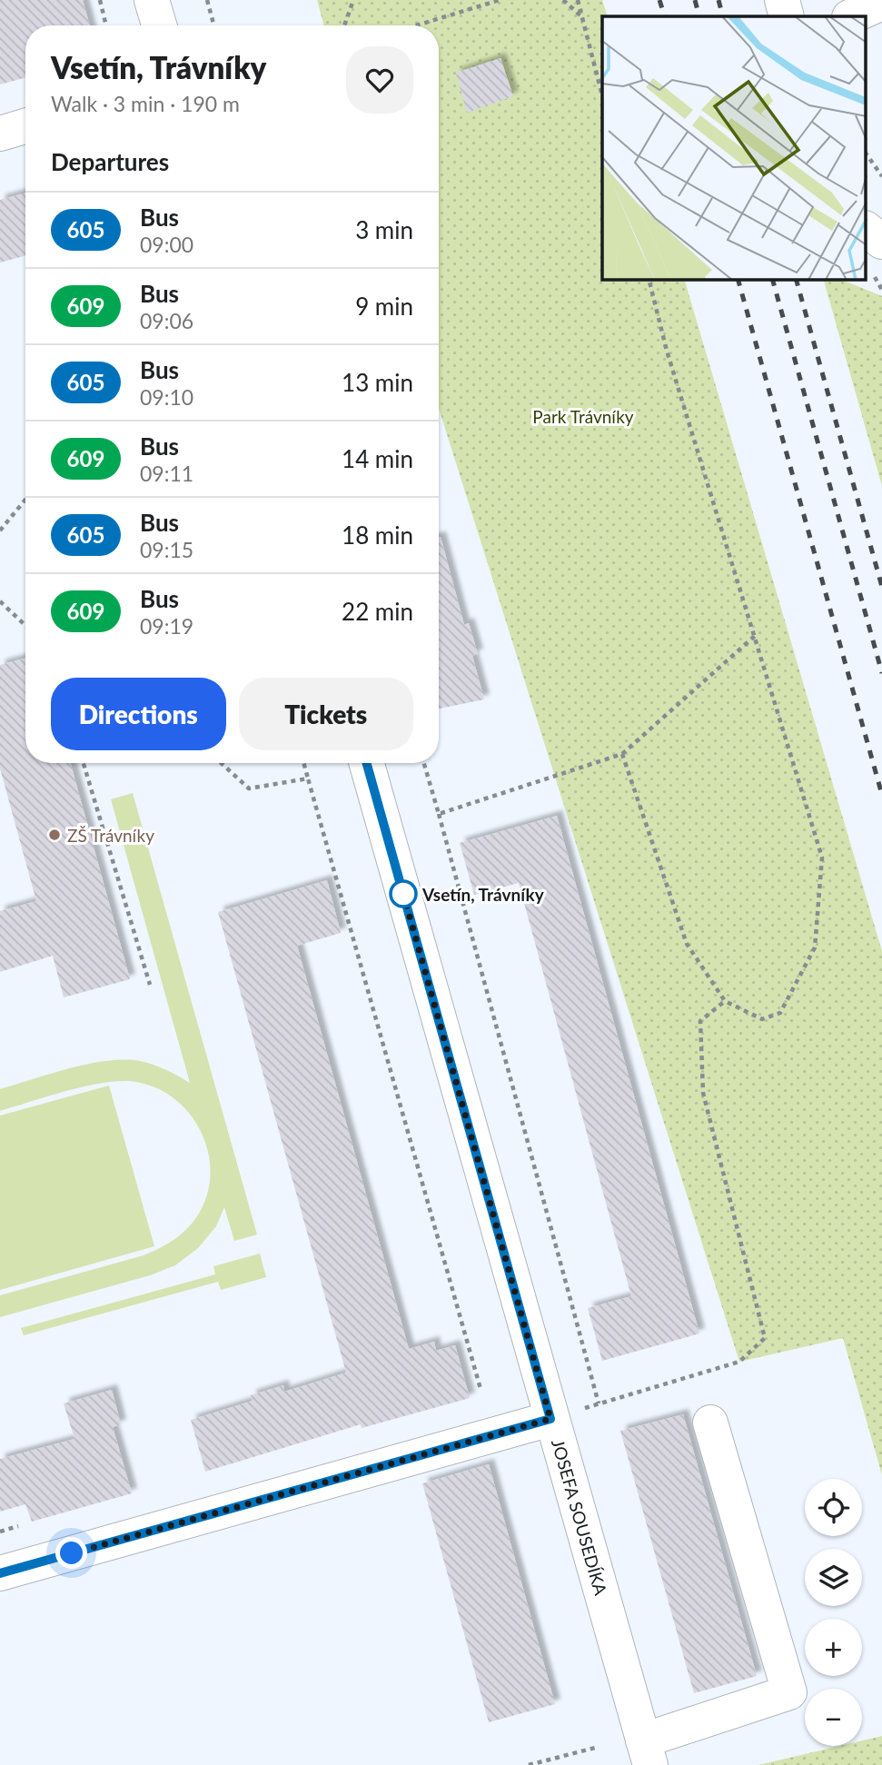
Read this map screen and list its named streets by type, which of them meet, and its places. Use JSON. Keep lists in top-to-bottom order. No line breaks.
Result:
{"streets":{"street":["JOSEFA SOUSEDÍKA"]},"parks":["Park Trávníky"],"places":["ZŠ Trávníky","Vsetín, Trávníky"],"lines":["bus line 605"],"page":{"heading":[["Vsetín, Trávníky","Walk · 3 min · 190 m"],"Departures"],"list":[{"mark":"605","name":"Bus","note":"09:00","value":"3 min"},{"mark":"609","name":"Bus","note":"09:06","value":"9 min"},{"mark":"605","name":"Bus","note":"09:10","value":"13 min"},{"mark":"609","name":"Bus","note":"09:11","value":"14 min"},{"mark":"605","name":"Bus","note":"09:15","value":"18 min"},{"mark":"609","name":"Bus","note":"09:19","value":"22 min"}],"buttons":["Directions","Tickets"],"map_buttons":["+","−"]}}
